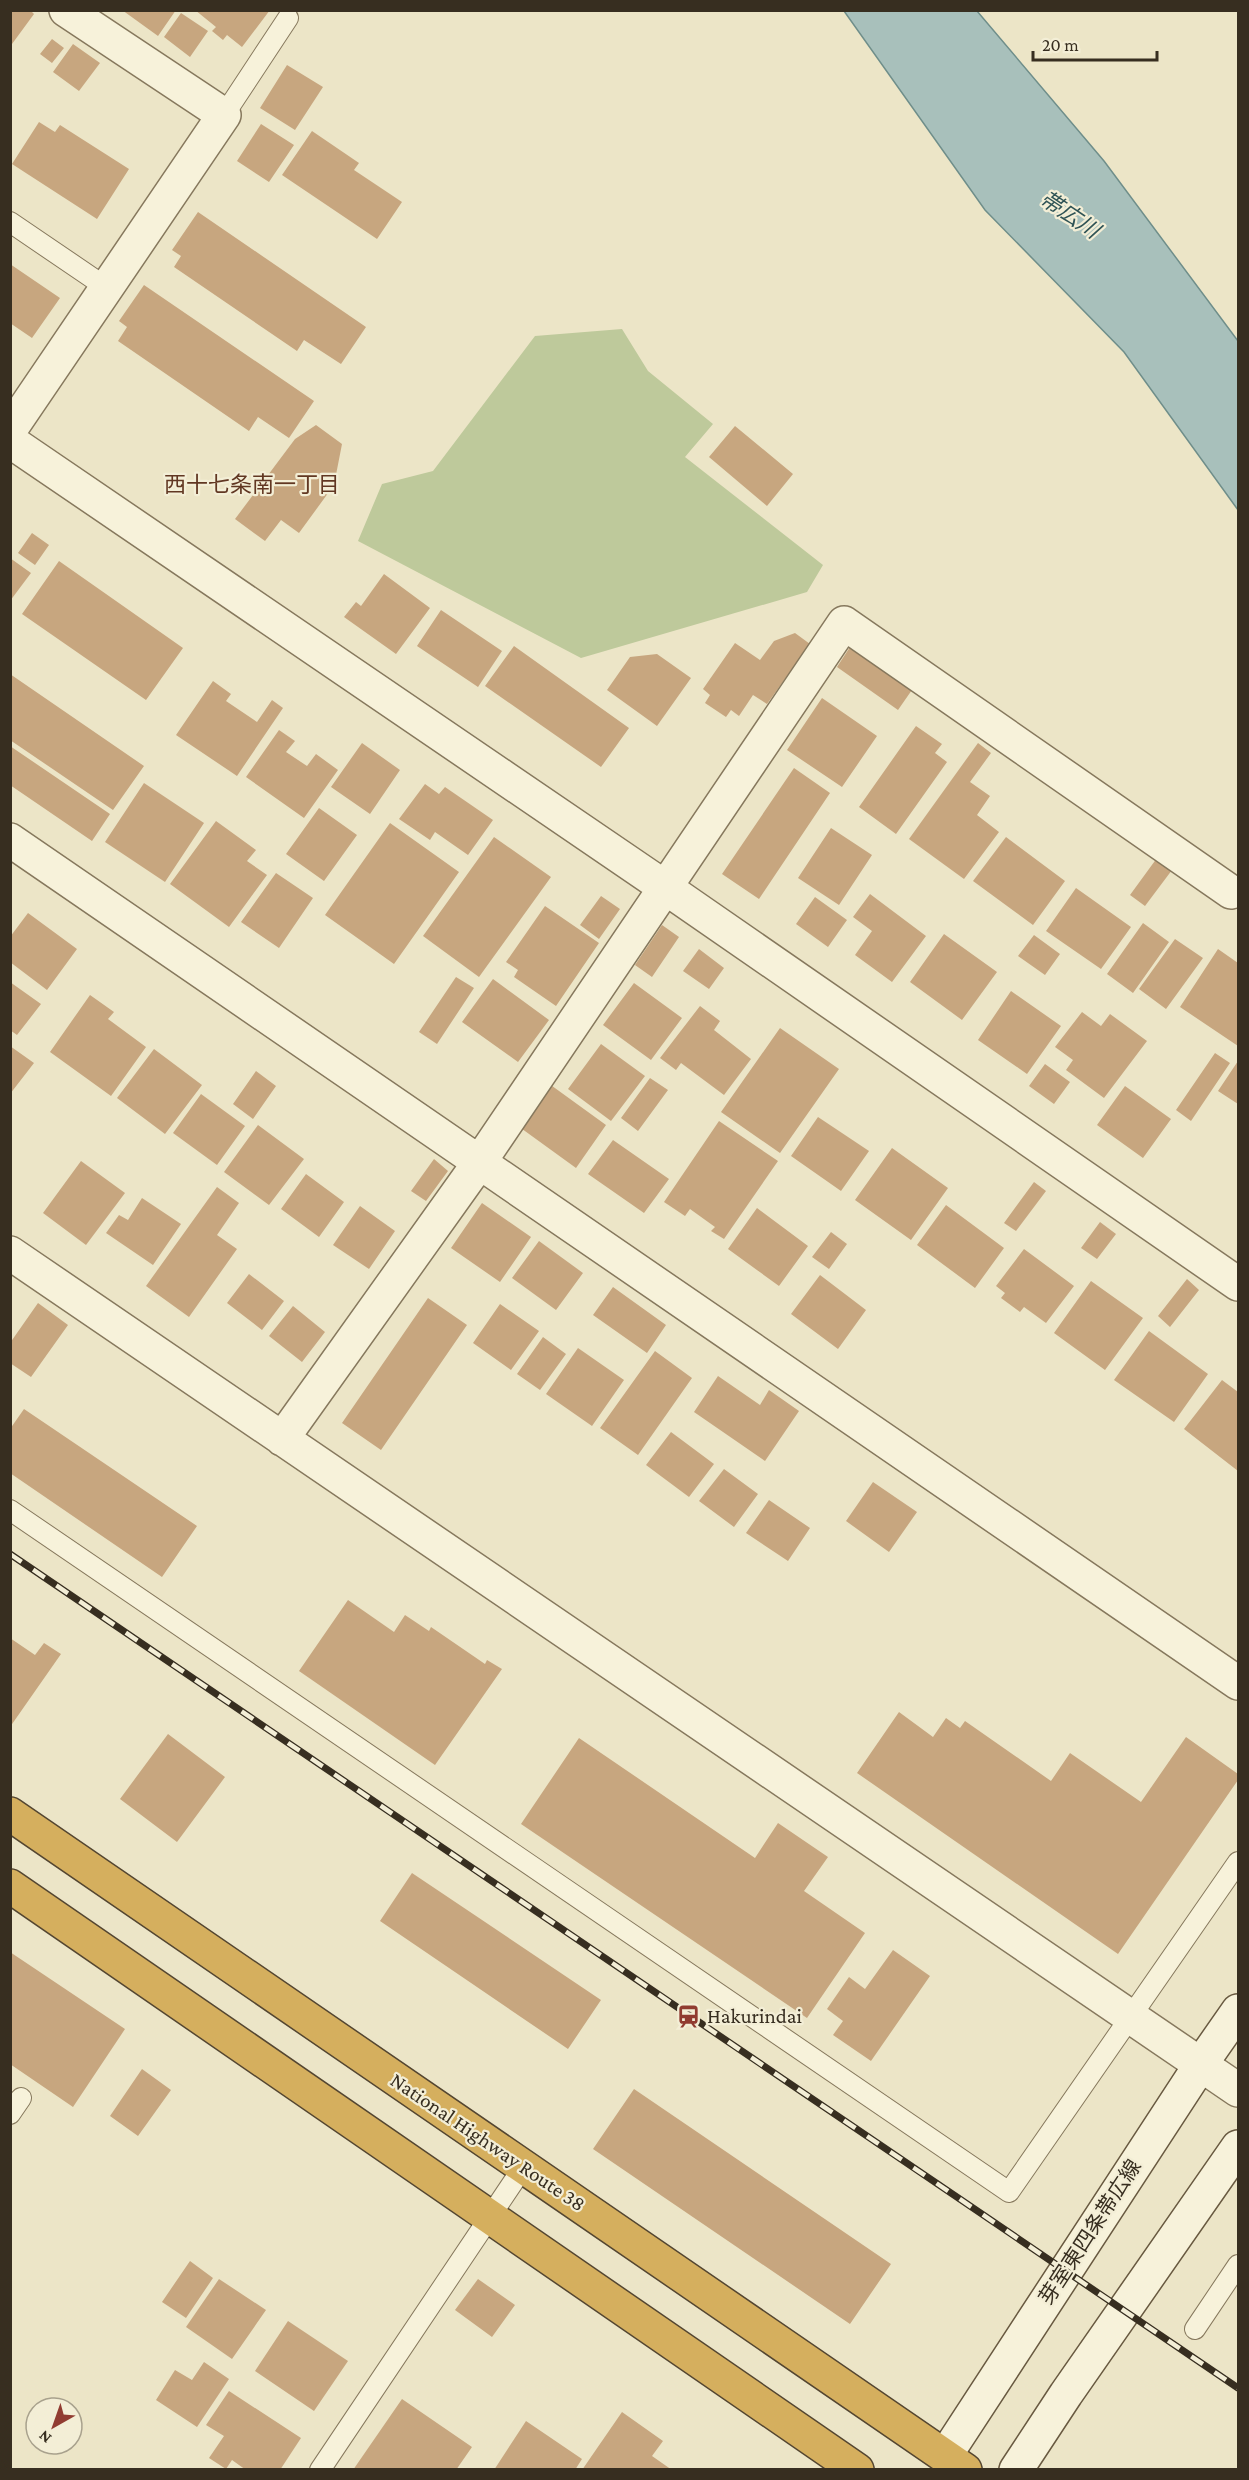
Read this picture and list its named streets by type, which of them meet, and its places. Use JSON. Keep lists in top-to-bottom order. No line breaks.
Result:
{"streets":{"highway":["National Highway Route 38"],"street":["芽室東四条帯広線"]},"crossings":[["National Highway Route 38","芽室東四条帯広線"]],"districts":["西十七条南一丁目"],"water":["帯広川"],"places":{"station":["Hakurindai"]},"scale_bar":"20 m","north":"bottom left"}
